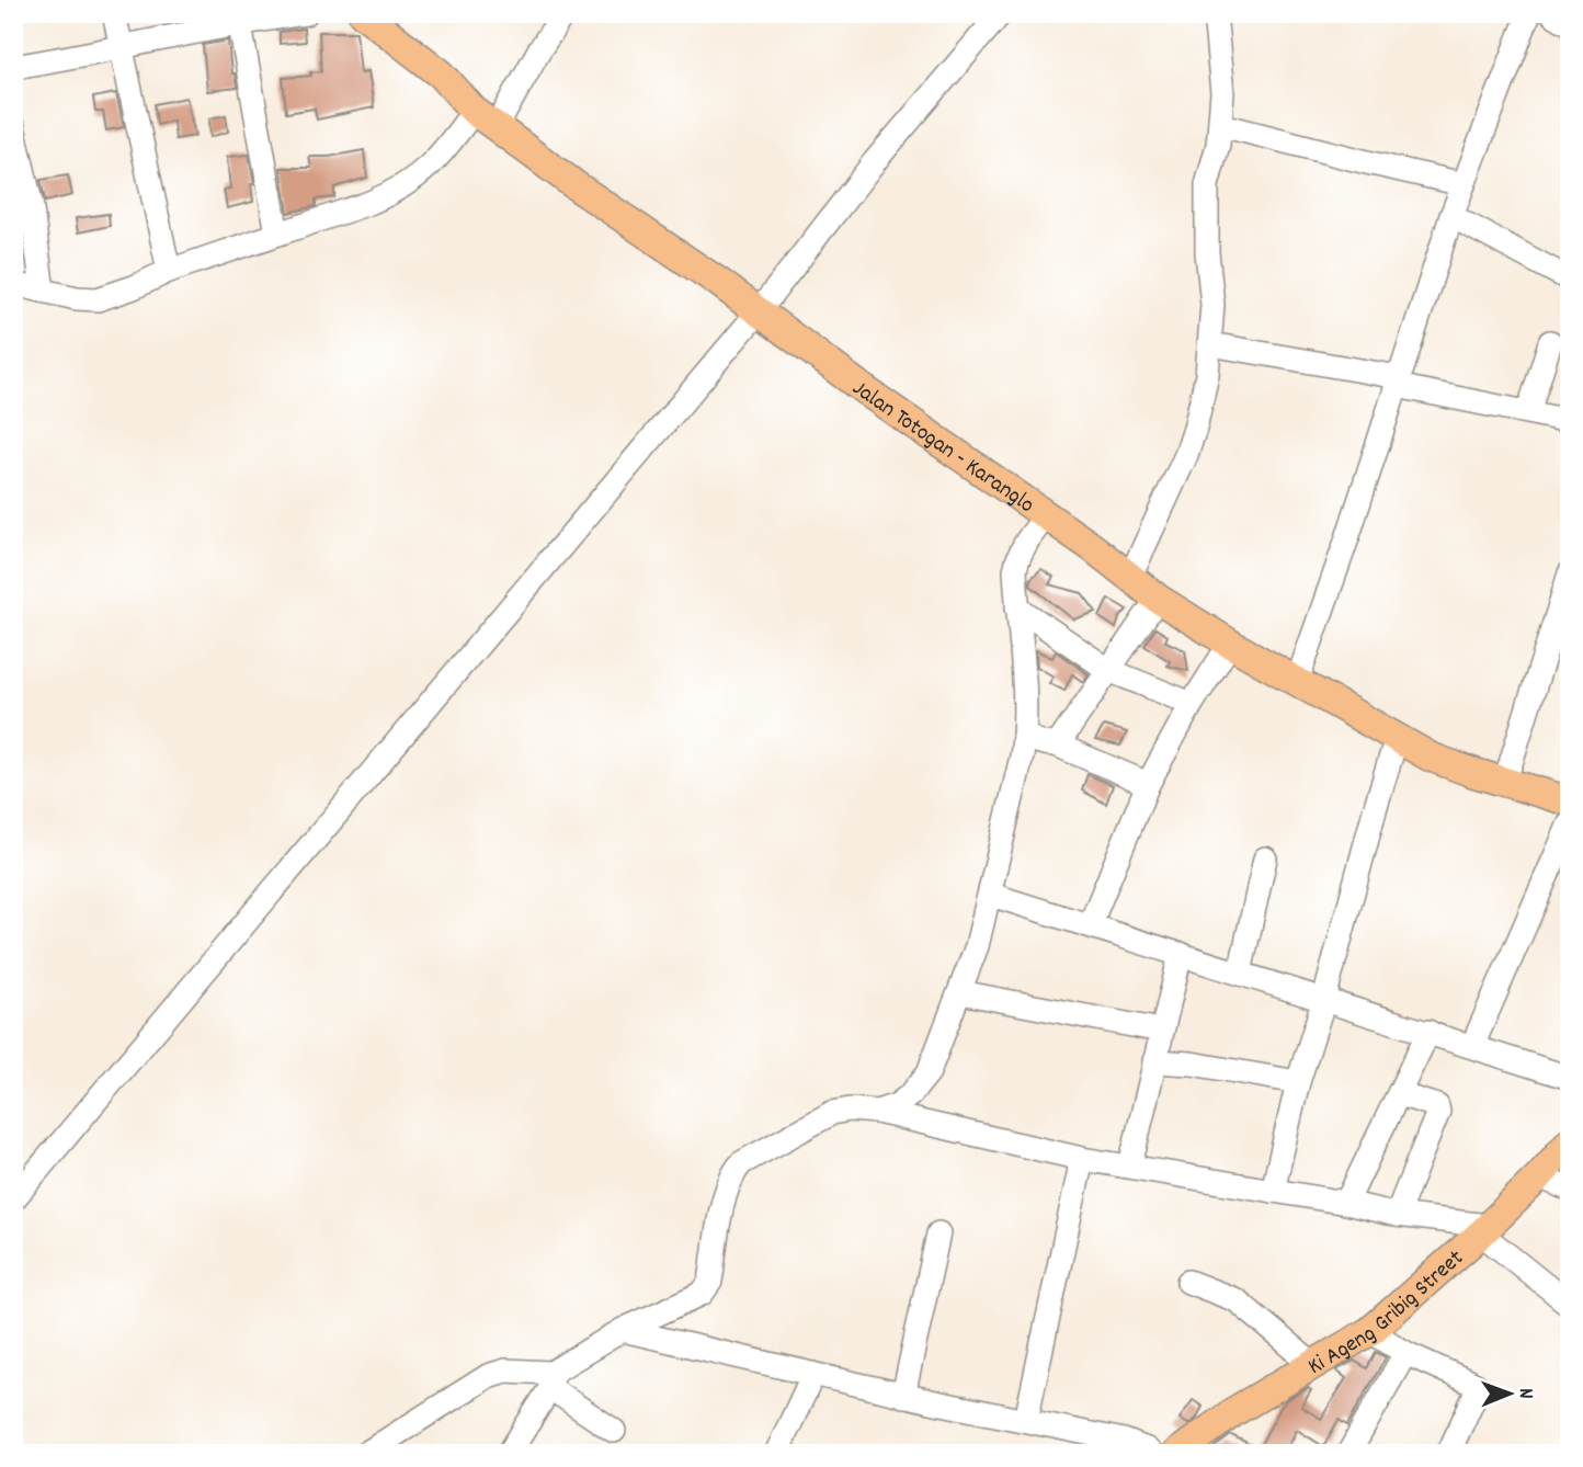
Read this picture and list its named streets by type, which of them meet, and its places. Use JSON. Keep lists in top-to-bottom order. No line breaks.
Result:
{"streets":{"main road":["Jalan Totogan - Karanglo","Ki Ageng Gribig Street"]},"north":"right"}
